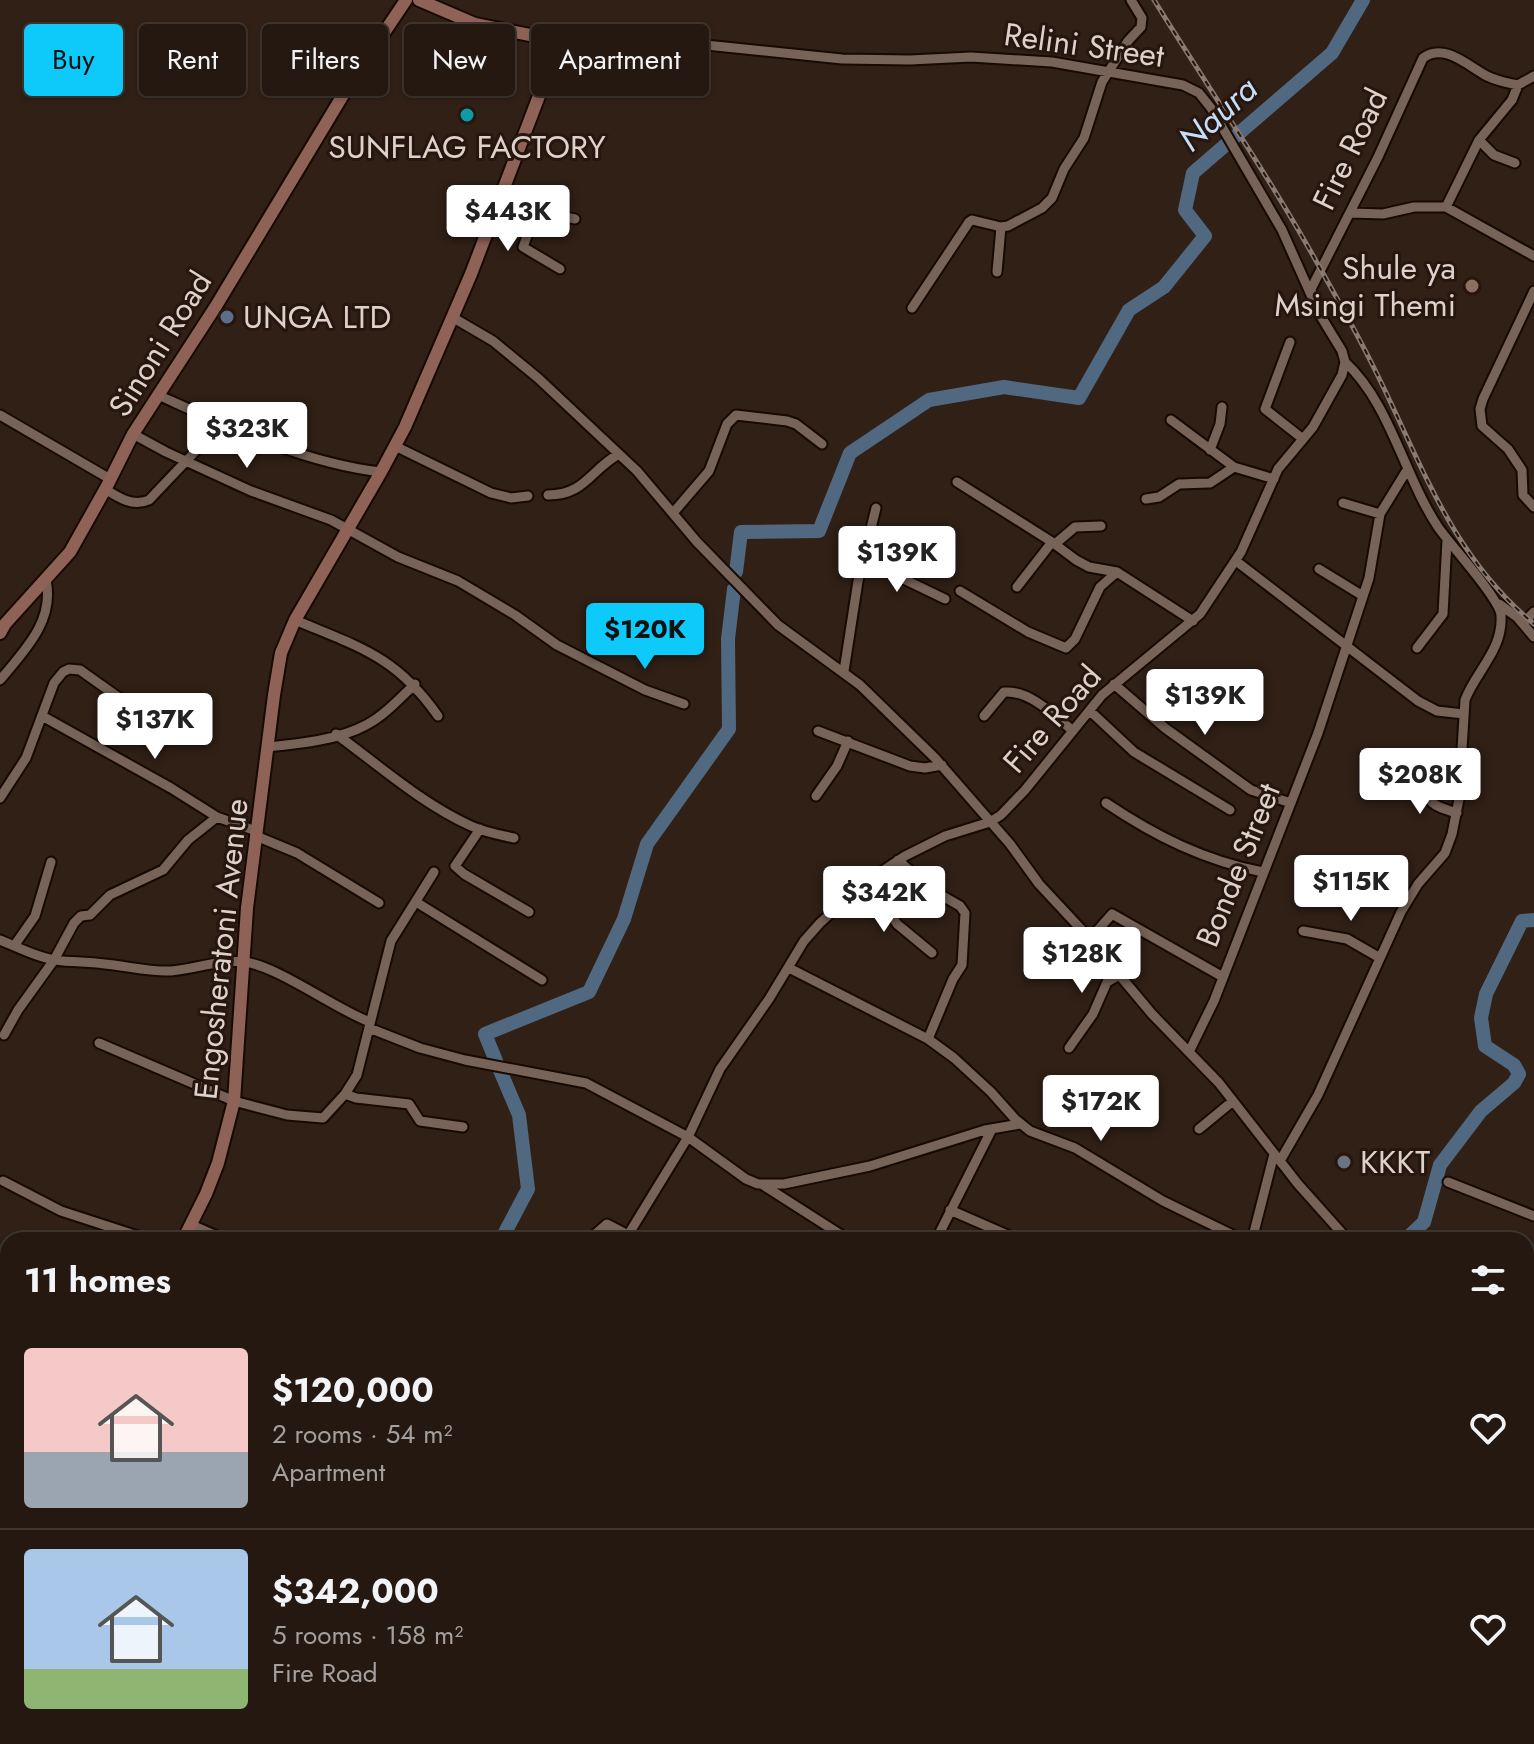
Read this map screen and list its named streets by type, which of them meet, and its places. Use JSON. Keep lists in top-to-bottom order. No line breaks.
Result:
{"streets":{"street":["Relini Street","Fire Road","Sinoni Road","Bonde Street","Engosheratoni Avenue"]},"crossings":[["Relini Street","Fire Road"]],"water":["Naura"],"places":["SUNFLAG FACTORY","Shule ya Msingi Themi","UNGA LTD","KKKT"],"page":{"chip":["Buy","Rent","Filters","New","Apartment"],"price":["$443K","$323K","$139K","$120K","$139K","$137K","$208K","$115K","$342K","$128K","$172K"],"heading":"11 homes","list":[{"name":"$120,000","note":"2 rooms · 54 m² · Apartment"},{"name":"$342,000","note":"5 rooms · 158 m² · Fire Road"}]}}
